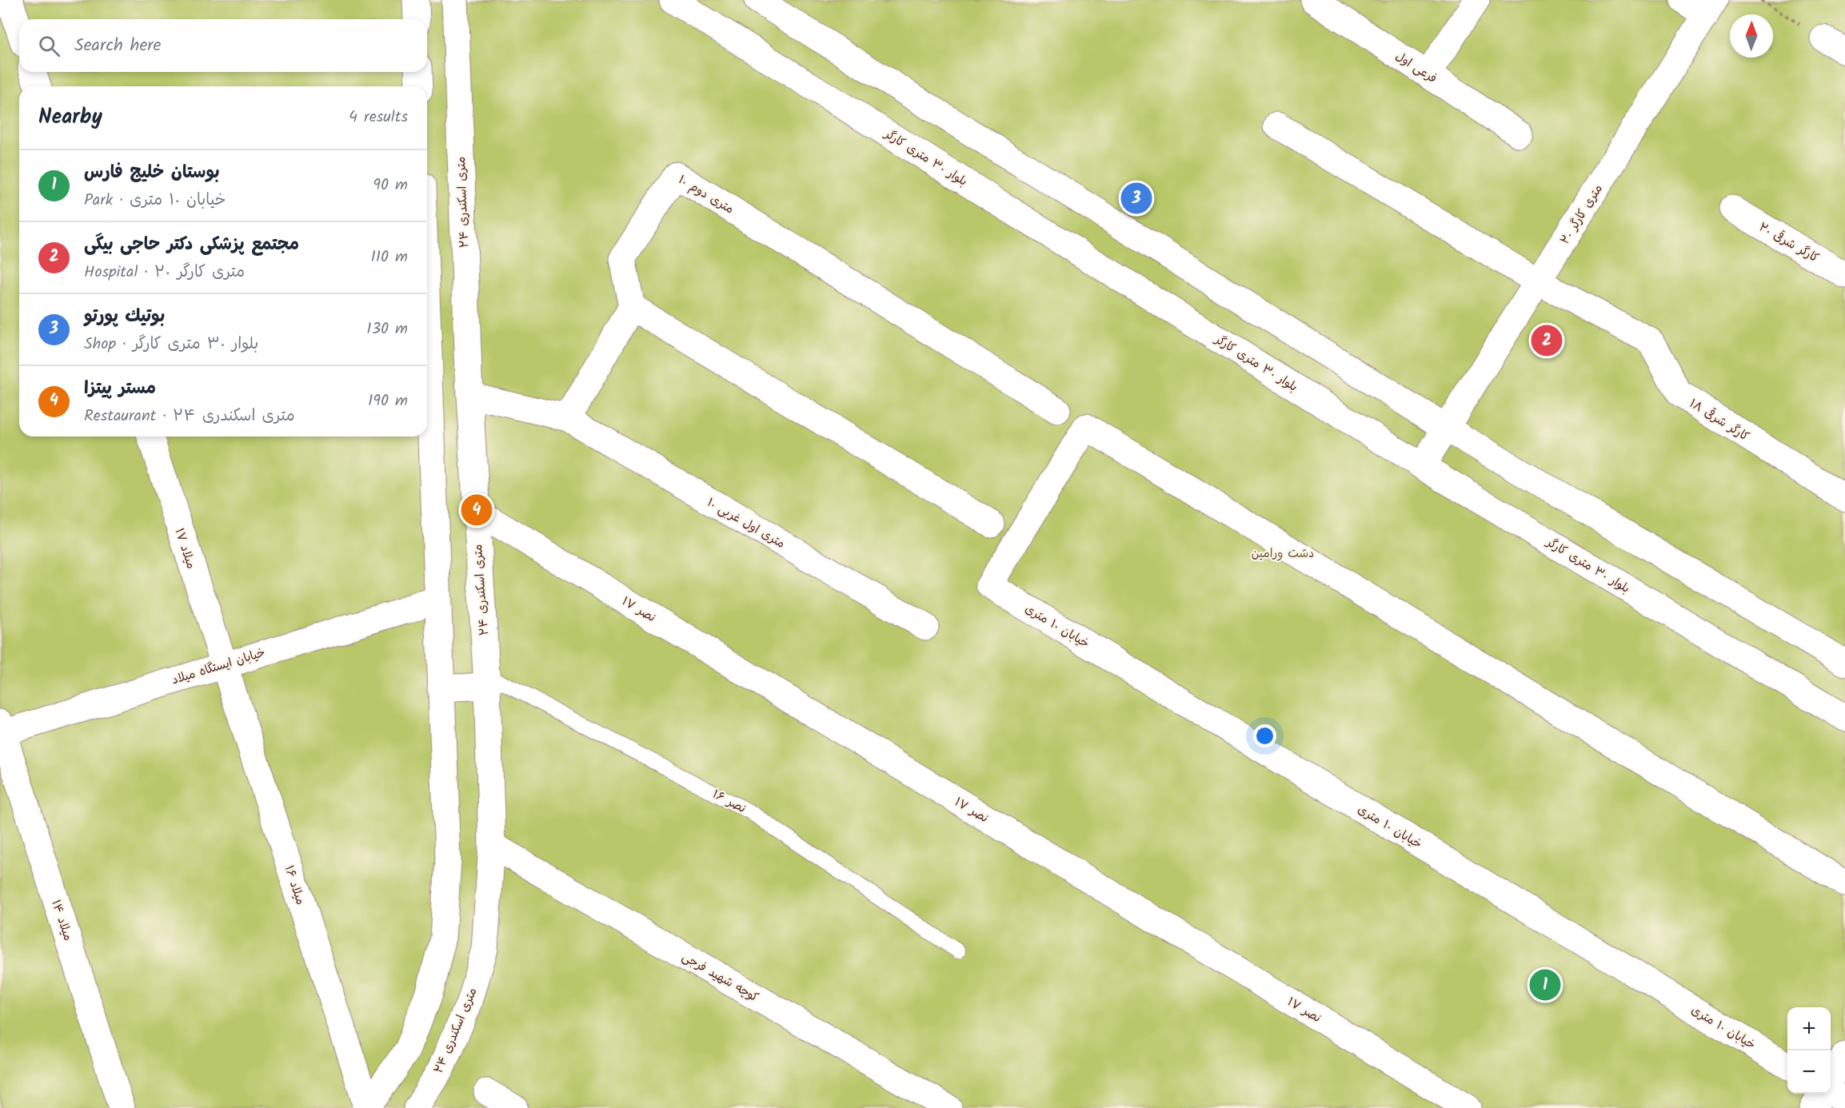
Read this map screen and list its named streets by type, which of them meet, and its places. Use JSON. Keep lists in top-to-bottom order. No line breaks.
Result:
{"streets":{"street":["فرعی اول","بلوار ۳۰ متری کارگر","۱۰ متری دوم","۲۴ متری اسکندری","۲۰ متری کارگر","کارگر شرقی ۲۰","کارگر شرقی ۱۸","۱۰ متری اول غربی","میلاد ۱۷","نصر ۱۷","خیابان ۱۰ متری","خیابان ایستگاه میلاد","میلاد ۱۶","میلاد ۱۴","کوچه شهید فرجی"],"lane":["نصر ۱۶"]},"crossings":[["بلوار ۳۰ متری کارگر","۲۰ متری کارگر"],["۲۴ متری اسکندری","نصر ۱۷"],["۲۴ متری اسکندری","نصر ۱۶"],["۲۴ متری اسکندری","کوچه شهید فرجی"],["۲۰ متری کارگر","کارگر شرقی ۱۸"],["میلاد ۱۷","خیابان ایستگاه میلاد"],["میلاد ۱۷","میلاد ۱۶"],["خیابان ایستگاه میلاد","میلاد ۱۶"],["خیابان ایستگاه میلاد","میلاد ۱۴"]],"parks":["دشت ورامین"],"north":"top","page":{"search":"Search here","heading":["Nearby","4 results"],"list":[{"mark":"1","name":"بوستان خلیج فارس","note":"Park · خیابان ۱۰ متری","value":"90 m"},{"mark":"2","name":"مجتمع پزشکی دکتر حاجی بیگی","note":"Hospital · ۲۰ متری کارگر","value":"110 m"},{"mark":"3","name":"بوتيك پورتو","note":"Shop · بلوار ۳۰ متری کارگر","value":"130 m"},{"mark":"4","name":"مستر پیتزا","note":"Restaurant · ۲۴ متری اسکندری","value":"190 m"}],"pins":["3","2","4","1"],"map_buttons":["+","−"]}}
